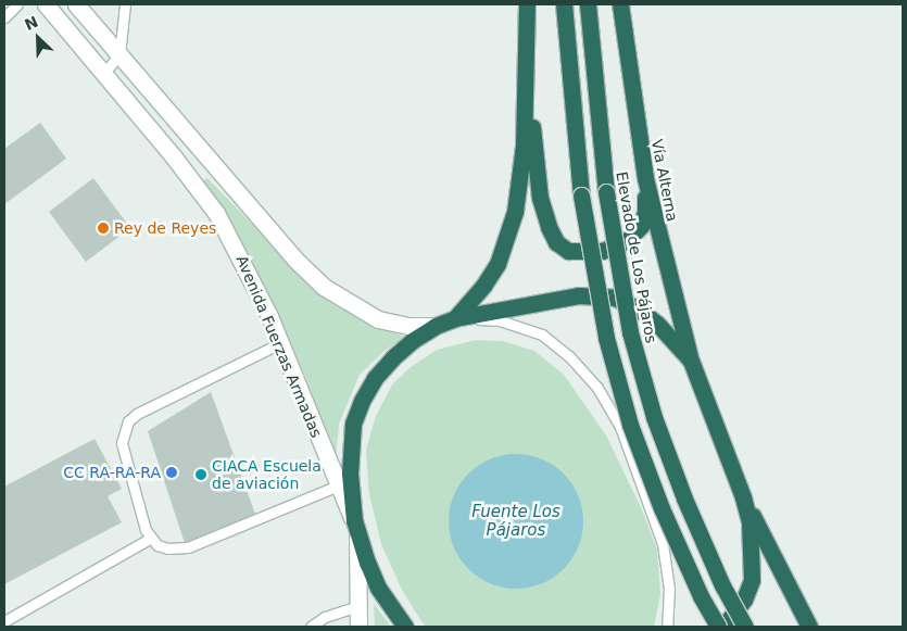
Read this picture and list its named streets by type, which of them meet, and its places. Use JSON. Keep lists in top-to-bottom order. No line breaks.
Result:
{"streets":{"highway":["Vía Alterna","Elevado de Los Pájaros"],"street":["Avenida Fuerzas Armadas"]},"water":["Fuente Los Pájaros"],"places":["Rey de Reyes","CC RA-RA-RA","CIACA Escuela de aviación"],"north":"top left"}
